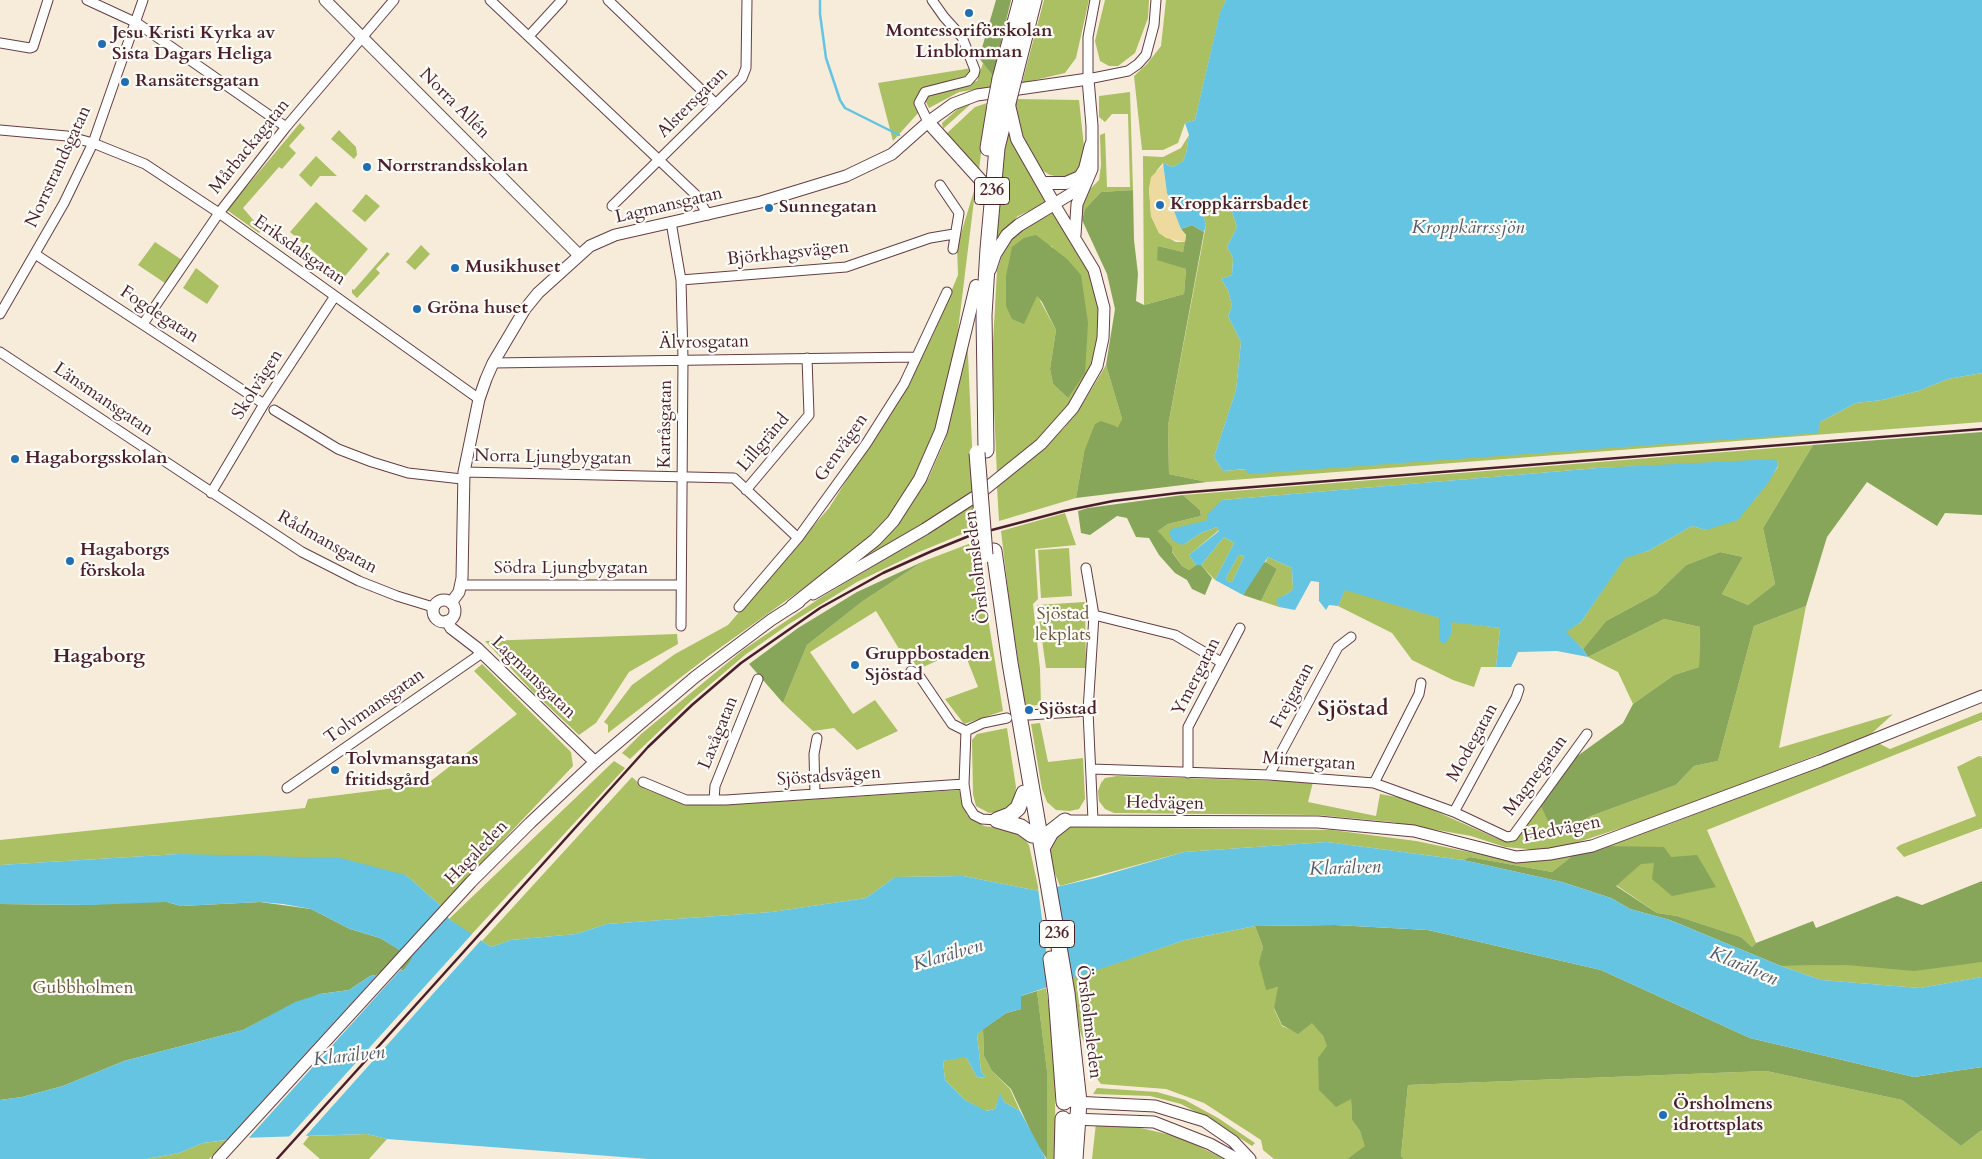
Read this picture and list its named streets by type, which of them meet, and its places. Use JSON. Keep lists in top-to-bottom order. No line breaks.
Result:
{"streets":{"main road":["236","Örsholmsleden"],"street":["Alstersgatan","Norra Allén","Mårbackagatan","Norrstrandsgatan","Lagmansgatan","Eriksdalsgatan","Björkhagsvägen","Fogdegatan","Älvrosgatan","Skolvägen","Länsmansgatan","Kartåsgatan","Lillgränd","Genvägen","Norra Ljungbygatan","Rådmansgatan","Södra Ljungbygatan","Ymergatan","Frejgatan","Tolvmansgatan","Laxågatan","Modegatan","Mimergatan","Magnegatan","Sjöstadsvägen","Hedvägen","Hagaleden"]},"crossings":[["Norra Allén","Mårbackagatan"],["Norra Allén","Lagmansgatan"],["Mårbackagatan","Eriksdalsgatan"],["Mårbackagatan","Fogdegatan"],["Norrstrandsgatan","Eriksdalsgatan"],["Norrstrandsgatan","Fogdegatan"],["Lagmansgatan","Eriksdalsgatan"],["Lagmansgatan","Älvrosgatan"],["Lagmansgatan","Kartåsgatan"],["Lagmansgatan","Norra Ljungbygatan"],["Lagmansgatan","Rådmansgatan"],["Lagmansgatan","Södra Ljungbygatan"],["Lagmansgatan","Tolvmansgatan"],["Lagmansgatan","Hagaleden"],["Eriksdalsgatan","Skolvägen"],["Björkhagsvägen","Kartåsgatan"],["Fogdegatan","Skolvägen"],["Älvrosgatan","Kartåsgatan"],["Älvrosgatan","Lillgränd"],["Älvrosgatan","Genvägen"],["Skolvägen","Länsmansgatan"],["Skolvägen","Rådmansgatan"],["Länsmansgatan","Rådmansgatan"],["Kartåsgatan","Norra Ljungbygatan"],["Kartåsgatan","Södra Ljungbygatan"],["Lillgränd","Norra Ljungbygatan"],["Genvägen","Norra Ljungbygatan"],["Ymergatan","Mimergatan"],["Frejgatan","Mimergatan"],["Laxågatan","Sjöstadsvägen"],["Modegatan","Mimergatan"],["Mimergatan","Magnegatan"]],"districts":["Hagaborg","Sjöstad"],"water":["Kroppkärrssjön","Klarälven"],"parks":["Sjöstad lekplats","Gubbholmen"],"places":["Montessoriförskolan Linblomman","Jesu Kristi Kyrka av Sista Dagars Heliga","Ransätersgatan","Norrstrandsskolan","Kroppkärrsbadet","Sunnegatan","Musikhuset","Gröna huset","Hagaborgsskolan","Hagaborgs förskola","Gruppbostaden Sjöstad","Sjöstad","Tolvmansgatans fritidsgård","Örsholmens idrottsplats"]}
